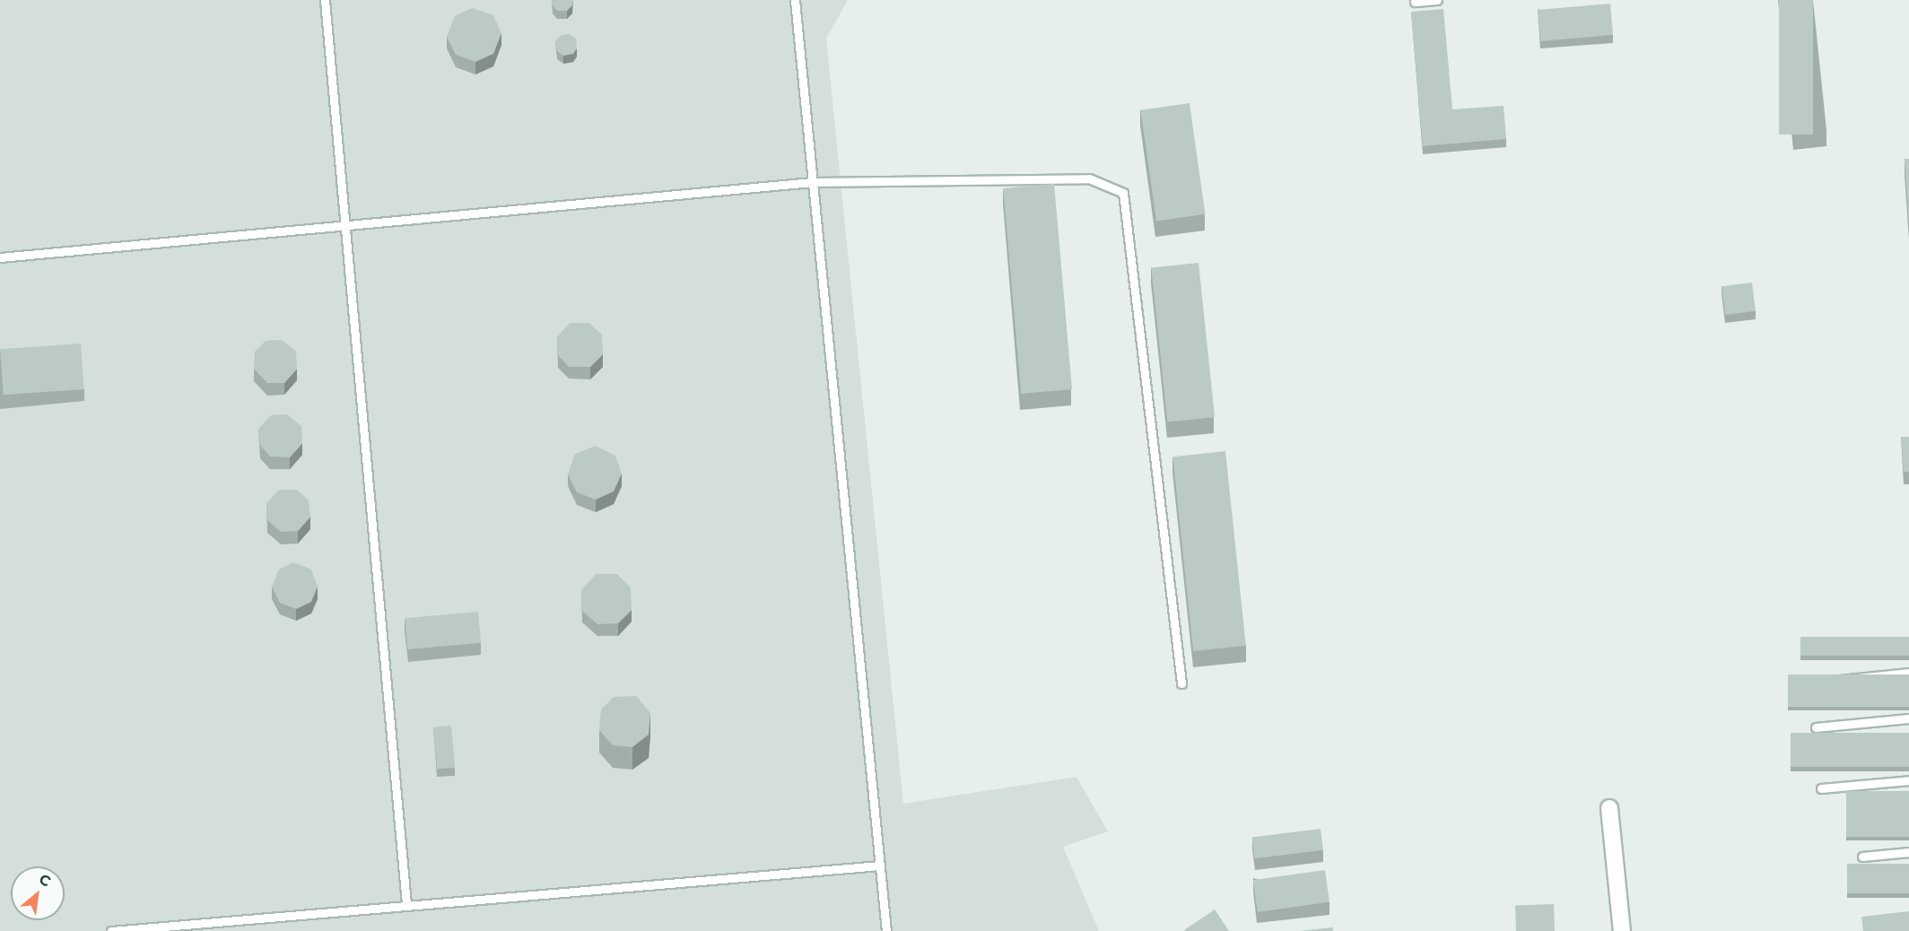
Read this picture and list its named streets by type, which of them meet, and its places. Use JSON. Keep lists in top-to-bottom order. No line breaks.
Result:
{"north":"top right"}
